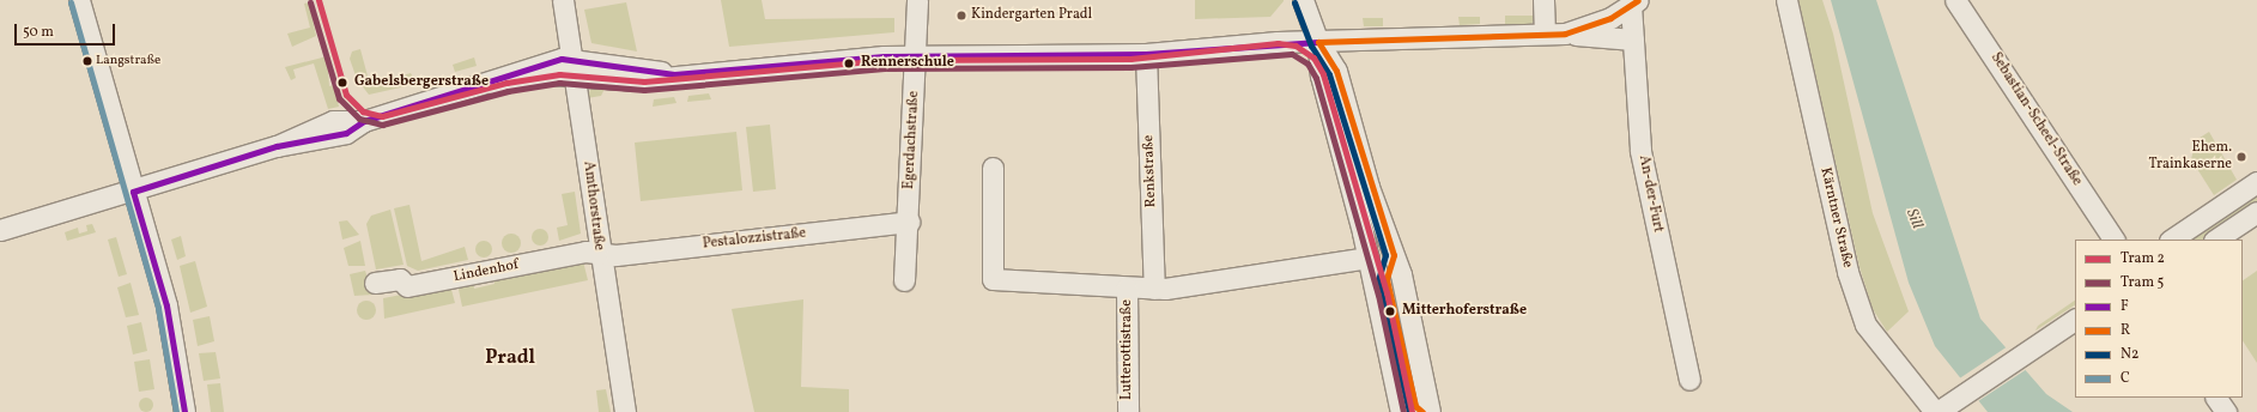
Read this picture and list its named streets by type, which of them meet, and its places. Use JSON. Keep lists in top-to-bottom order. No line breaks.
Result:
{"streets":{"street":["Sebastian-Scheel-Straße","Egerdachstraße","Renkstraße","An-der-Furt","Amthorstraße","Kärntner Straße","Pestalozzistraße","Lindenhof","Lutterottistraße"]},"crossings":[["Egerdachstraße","Pestalozzistraße"],["Amthorstraße","Pestalozzistraße"],["Amthorstraße","Lindenhof"],["Pestalozzistraße","Lindenhof"]],"districts":["Pradl"],"water":["Sill"],"places":["Kindergarten Pradl","Langstraße","Rennerschule","Gabelsbergerstraße","Ehem. Trainkaserne","Mitterhoferstraße"],"lines":["tram line 2","transit line R","tram line 5","transit line N2","transit line C","transit line F"],"legend":["Tram 2","Tram 5","F","R","N2","C"],"scale_bar":"50 m"}
